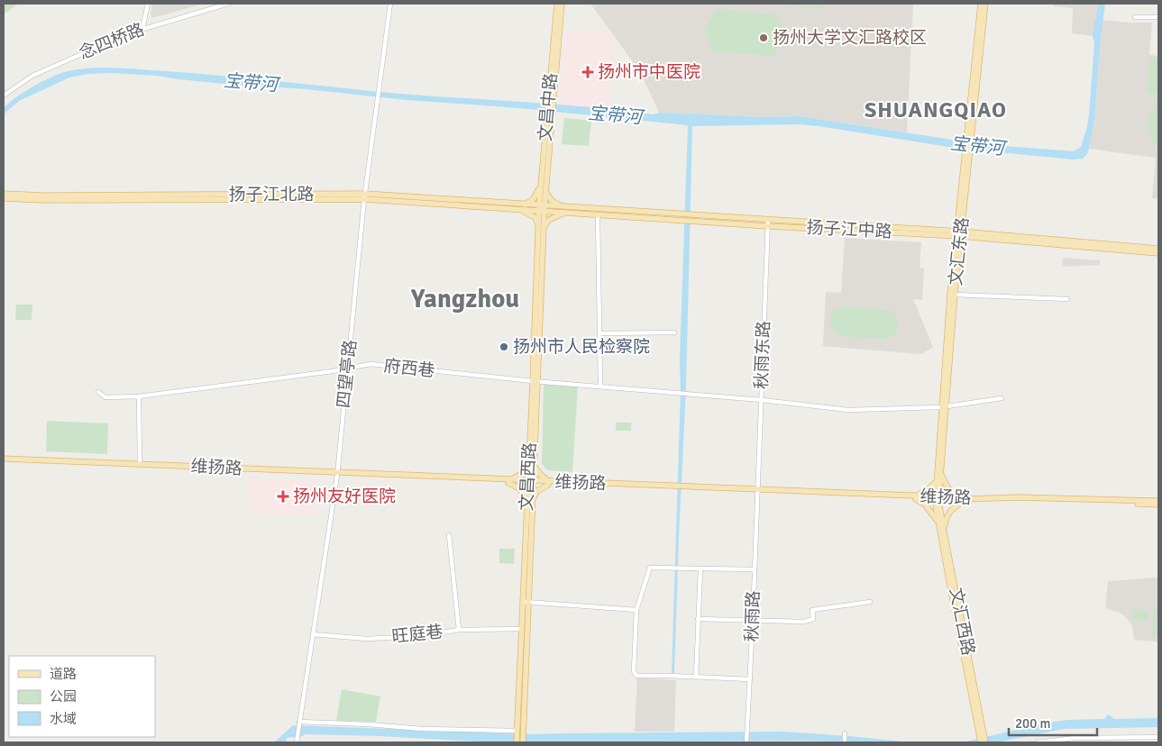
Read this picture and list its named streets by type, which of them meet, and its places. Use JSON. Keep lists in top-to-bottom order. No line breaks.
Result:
{"streets":{"main road":["文昌中路","扬子江北路","扬子江中路","文汇东路","维扬路","文昌西路","文汇西路"],"street":["念四桥路","秋雨东路","府西巷","四望亭路","秋雨路","旺庭巷"]},"crossings":[["文昌中路","扬子江北路"],["文昌中路","扬子江中路"],["文昌中路","文昌西路"],["扬子江北路","扬子江中路"],["扬子江北路","四望亭路"],["扬子江北路","文昌西路"],["扬子江中路","文汇东路"],["扬子江中路","秋雨东路"],["扬子江中路","文昌西路"],["文汇东路","府西巷"],["文汇东路","维扬路"],["文汇东路","文汇西路"],["秋雨东路","府西巷"],["秋雨东路","维扬路"],["秋雨东路","秋雨路"],["府西巷","四望亭路"],["府西巷","文昌西路"],["四望亭路","维扬路"],["四望亭路","旺庭巷"],["维扬路","文昌西路"],["维扬路","秋雨路"],["维扬路","文汇西路"],["文昌西路","旺庭巷"]],"districts":["SHUANGQIAO","Yangzhou"],"water":["宝带河"],"places":{"other":["扬州大学文汇路校区","扬州市人民检察院"],"health":["扬州市中医院","扬州友好医院"]},"legend":["道路","公园","水域"],"scale_bar":"200 m"}
